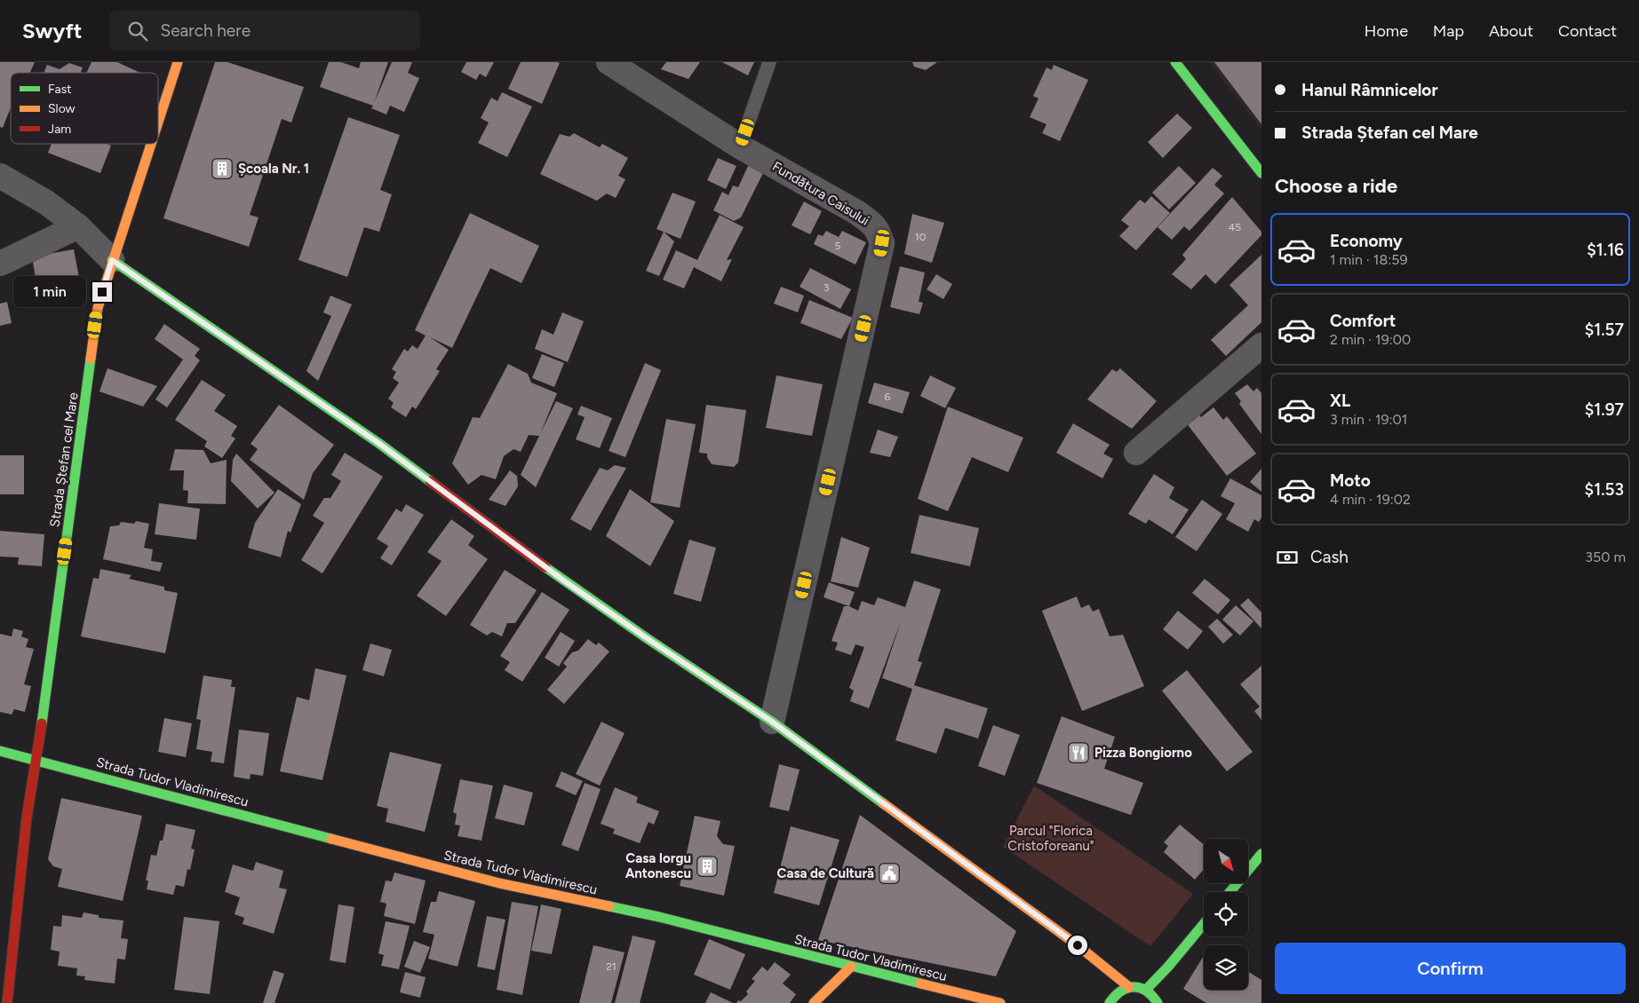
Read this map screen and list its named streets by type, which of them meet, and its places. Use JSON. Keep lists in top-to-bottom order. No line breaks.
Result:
{"streets":{"street":["Fundătura Caisului","Strada Ștefan cel Mare","Strada Tudor Vladimirescu"]},"crossings":[["Strada Ștefan cel Mare","Strada Tudor Vladimirescu"]],"parks":["Parcul \"Florica Cristoforeanu\""],"places":{"building":["Școala Nr. 1","Casa Iorgu Antonescu"],"restaurant":["Pizza Bongiorno"],"public building":["Casa de Cultură"]},"house_numbers":["45","10","5","3","6","21"],"legend":["Fast","Slow","Jam"],"north":"bottom right","page":{"header":"Swyft","search":"Search here","nav":["Home","Map","About","Contact"],"banner":["Hanul Râmnicelor","Strada Ștefan cel Mare"],"heading":"Choose a ride","list":[{"name":"Economy","note":"1 min · 18:59","value":"$1.16"},{"name":"Comfort","note":"2 min · 19:00","value":"$1.57"},{"name":"XL","note":"3 min · 19:01","value":"$1.97"},{"name":"Moto","note":"4 min · 19:02","value":"$1.53"}],"bubble":"1 min","pay":["Cash","350 m"],"buttons":"Confirm"}}
